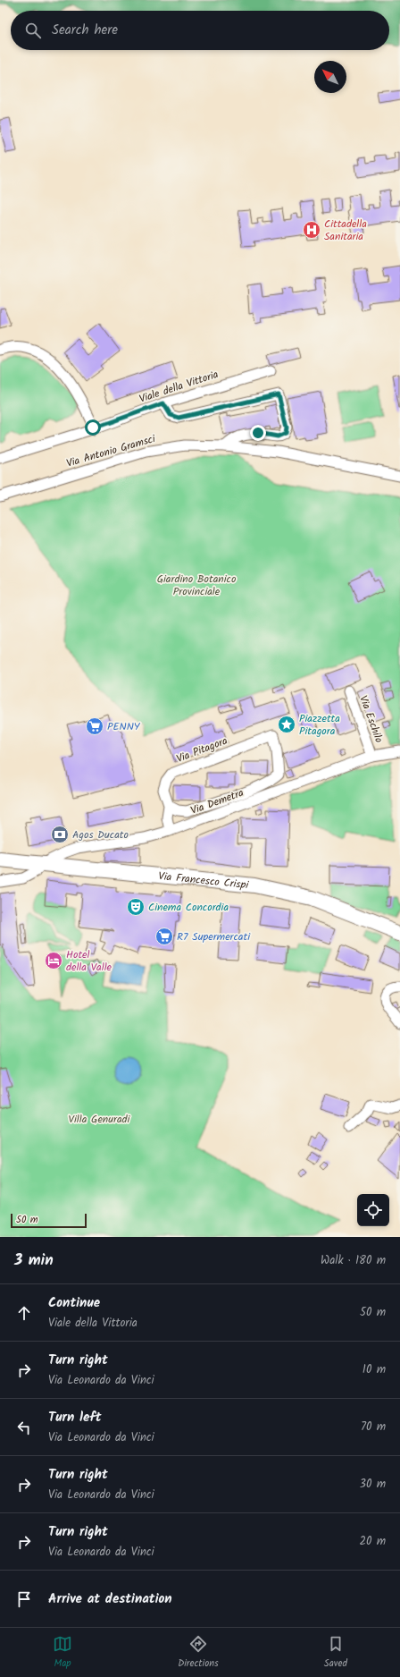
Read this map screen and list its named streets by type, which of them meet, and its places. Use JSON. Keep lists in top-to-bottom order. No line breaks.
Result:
{"streets":{"main road":["Via Francesco Crispi"],"street":["Viale della Vittoria","Via Antonio Gramsci","Via Eschilo","Via Pitagora","Via Demetra"]},"crossings":[["Via Eschilo","Via Demetra"],["Via Pitagora","Via Demetra"],["Via Demetra","Via Francesco Crispi"]],"parks":["Giardino Botanico Provinciale","Villa Genuradi"],"places":{"hospital":["Cittadella Sanitaria"],"place":["Piazzetta Pitagora"],"supermarket":["PENNY","R7 Supermercati"],"bank":["Agos Ducato"],"theatre":["Cinema Concordia"],"hotel":["Hotel della Valle"]},"scale_bar":"50 m","north":"top left","page":{"search":"Search here","scale":"50 m","heading":["3 min","Walk · 180 m"],"list":[["Continue","Viale della Vittoria","50 m"],["Turn right","Via Leonardo da Vinci","10 m"],["Turn left","Via Leonardo da Vinci","70 m"],["Turn right","Via Leonardo da Vinci","30 m"],["Turn right","Via Leonardo da Vinci","20 m"],"Arrive at destination"],"nav":["Map","Directions","Saved"]}}
